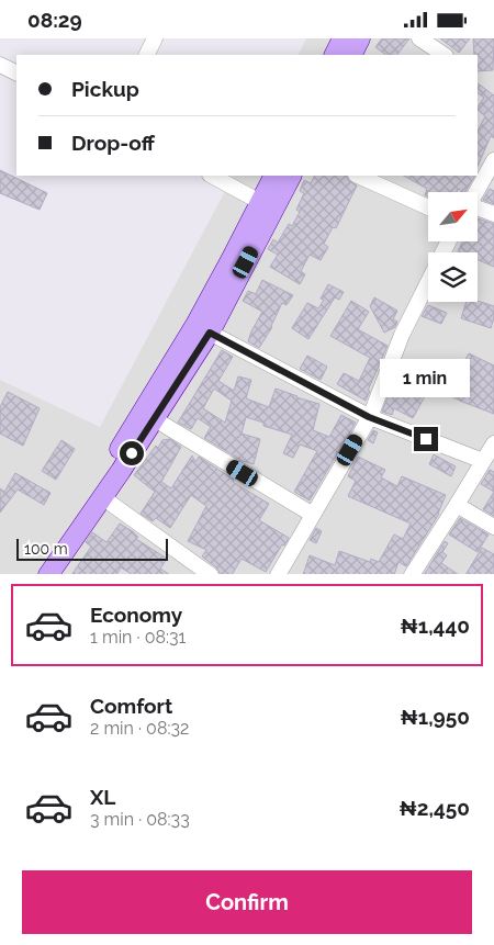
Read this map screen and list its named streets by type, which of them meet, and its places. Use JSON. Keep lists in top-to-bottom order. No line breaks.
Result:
{"scale_bar":"100 m","north":"top right","page":{"status":"08:29","banner":["Pickup","Drop-off"],"bubble":"1 min","scale":"100 m","list":[{"name":"Economy","note":"1 min · 08:31","value":"₦1,440"},{"name":"Comfort","note":"2 min · 08:32","value":"₦1,950"},{"name":"XL","note":"3 min · 08:33","value":"₦2,450"}],"buttons":"Confirm"}}
